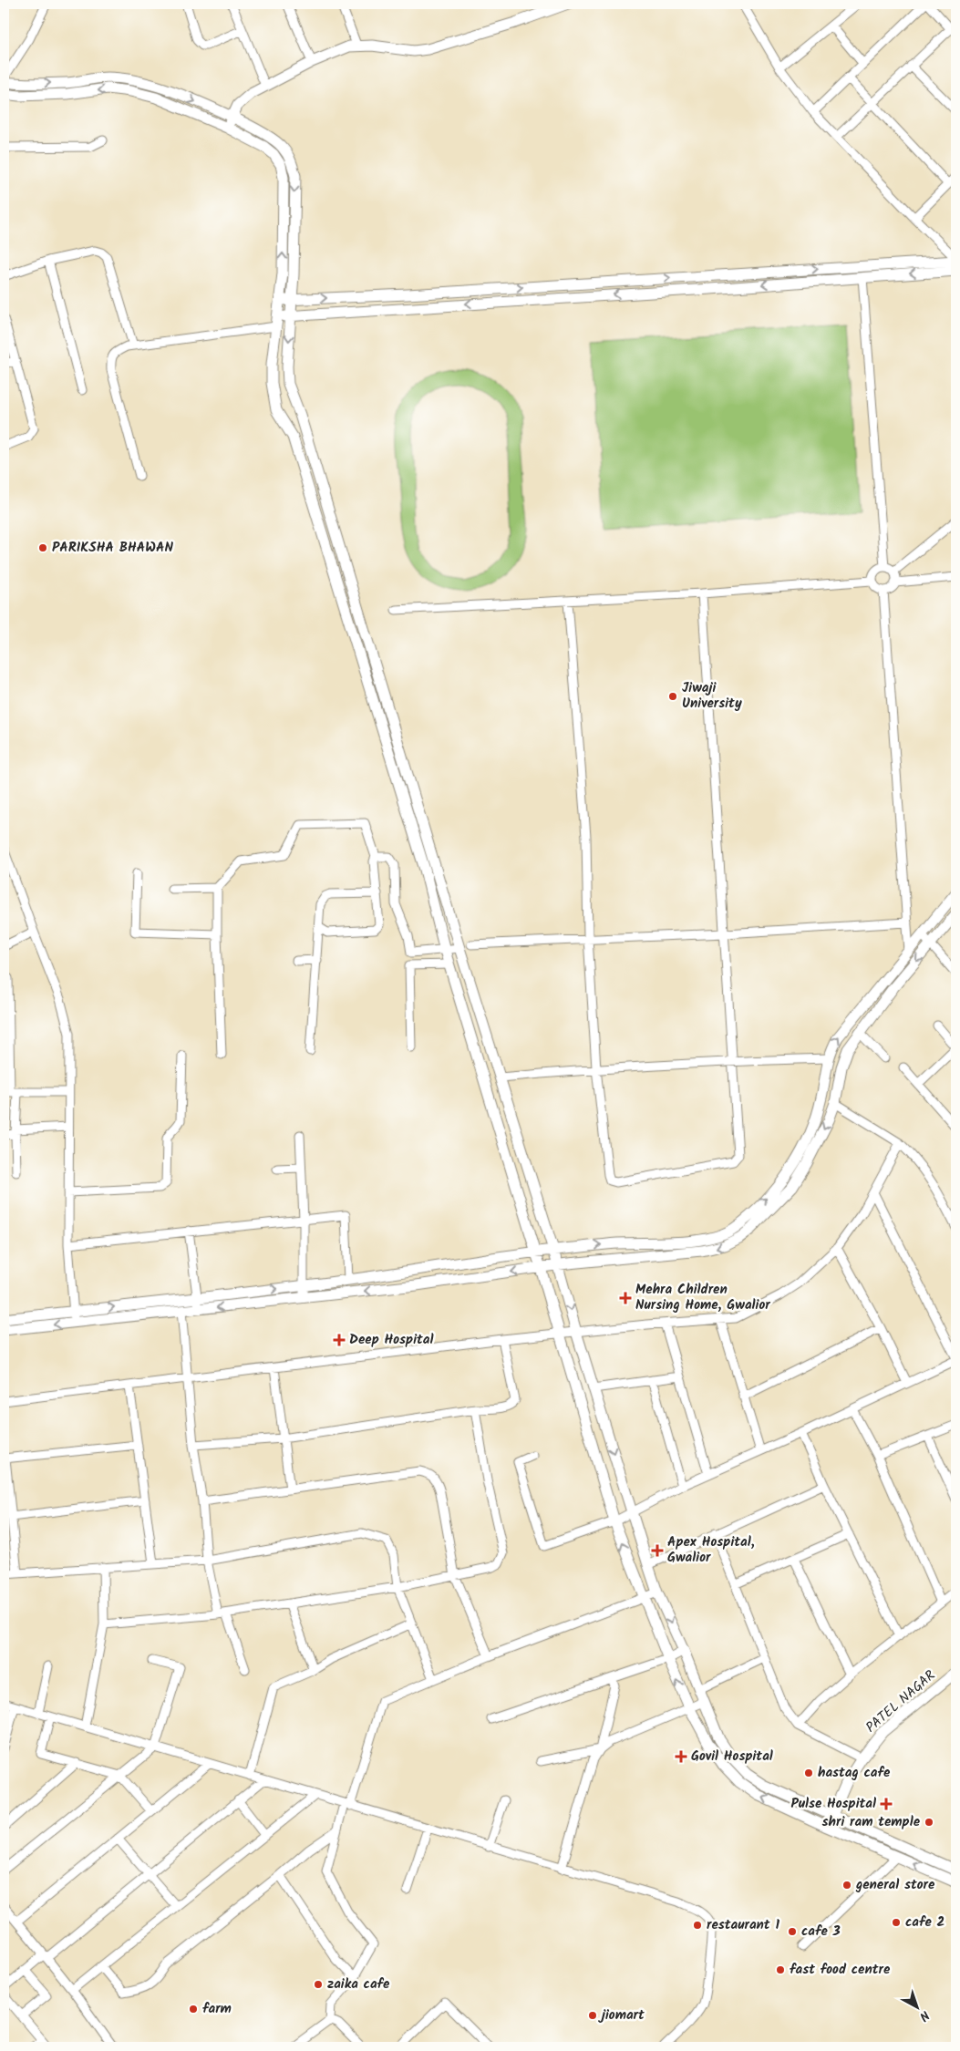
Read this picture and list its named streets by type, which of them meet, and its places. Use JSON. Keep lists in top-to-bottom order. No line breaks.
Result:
{"streets":{"main road":["PATEL NAGAR"]},"places":{"other":["PARIKSHA BHAWAN","Jiwaji University","hastag cafe","shri ram temple","general store","cafe 2","restaurant 1","cafe 3","fast food centre","zaika cafe","farm","jiomart"],"health":["Mehra Children Nursing Home, Gwalior","Deep Hospital","Apex Hospital, Gwalior","Govil Hospital","Pulse Hospital"]},"north":"bottom right"}
